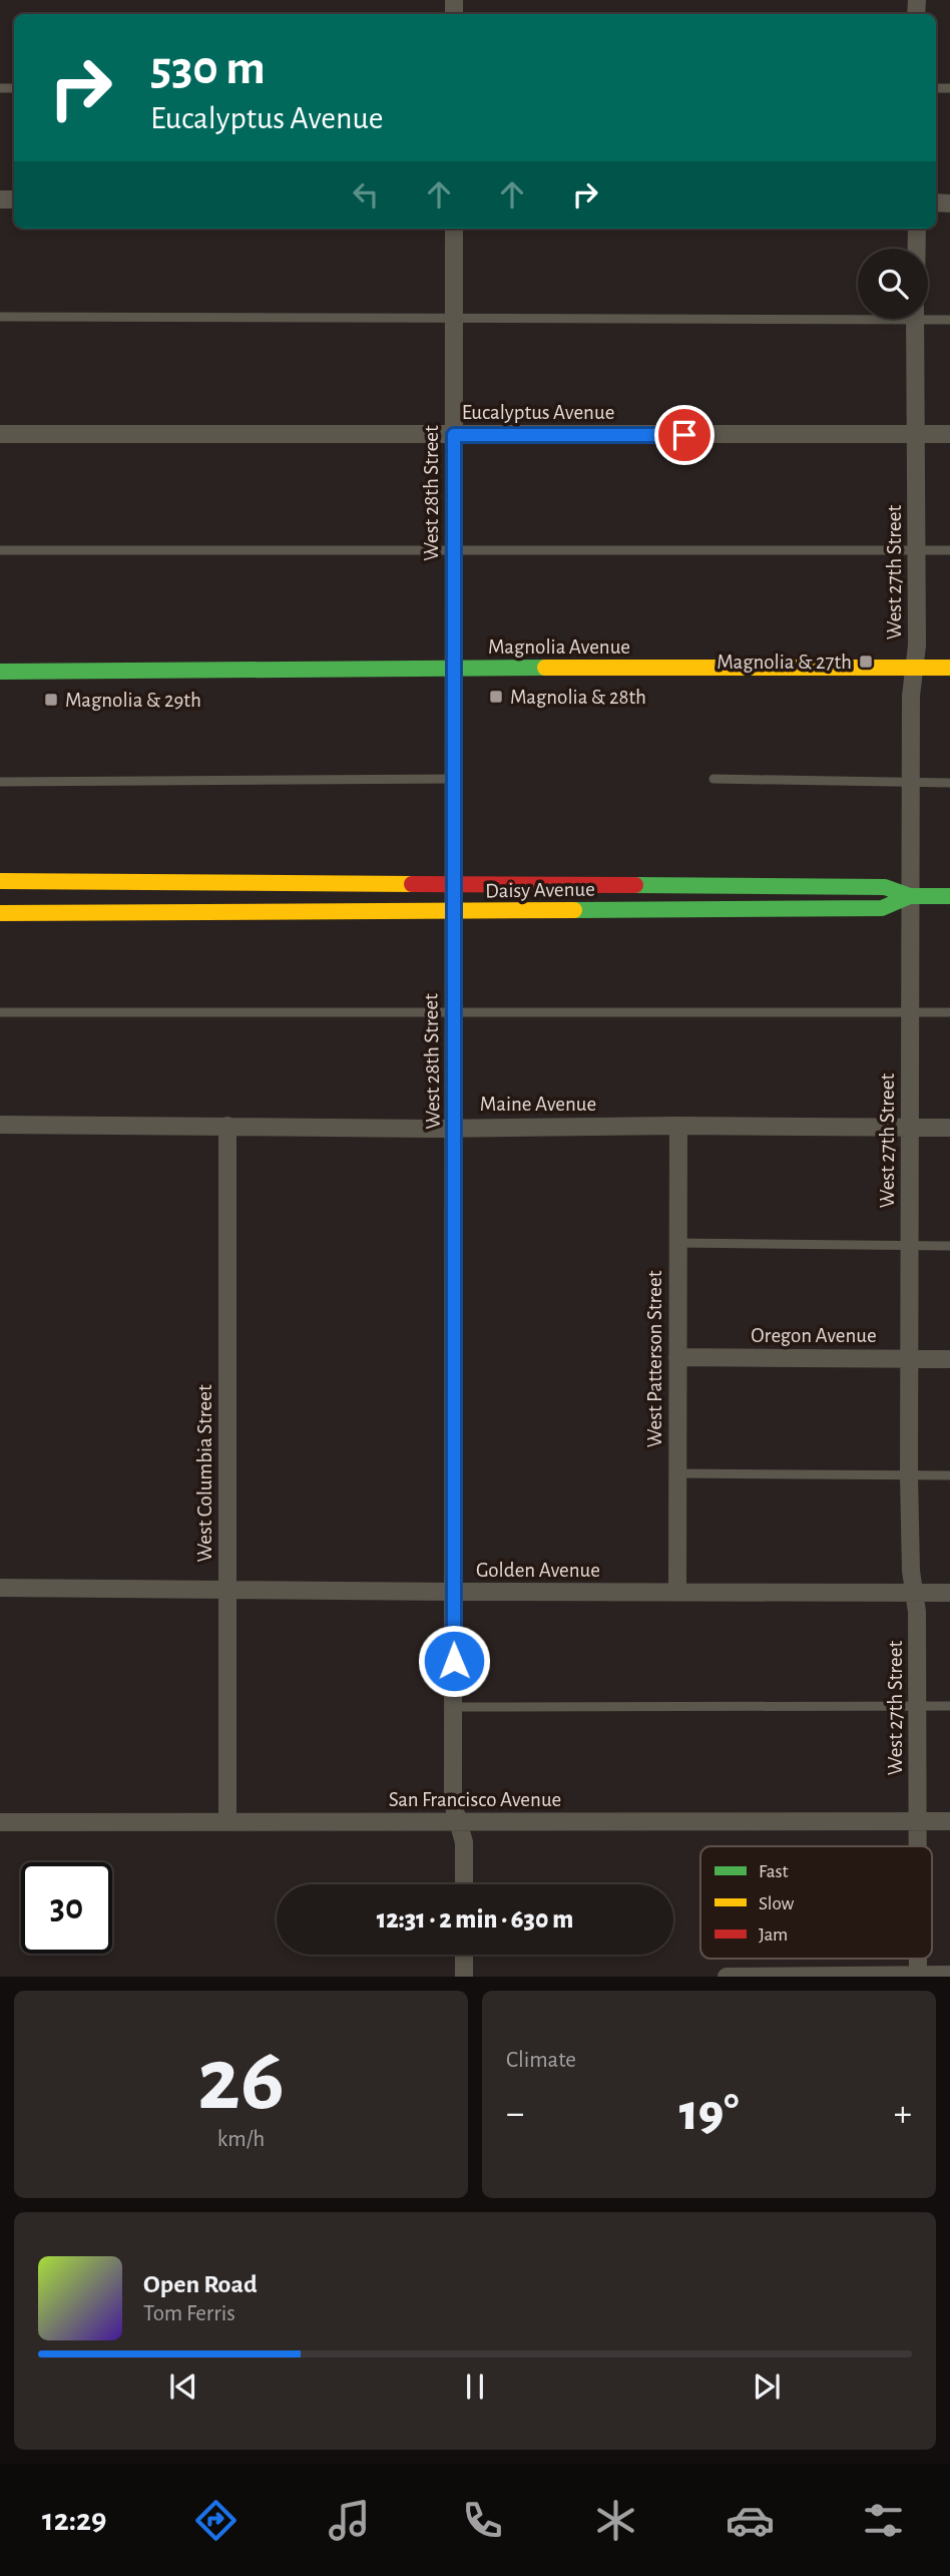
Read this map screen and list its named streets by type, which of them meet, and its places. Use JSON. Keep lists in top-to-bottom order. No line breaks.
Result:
{"streets":{"street":["Eucalyptus Avenue","West 28th Street","West 27th Street","Magnolia Avenue","Daisy Avenue","Maine Avenue","Oregon Avenue","West Patterson Street","West Columbia Street","Golden Avenue","San Francisco Avenue"]},"crossings":[["Eucalyptus Avenue","West 28th Street"],["Eucalyptus Avenue","West 27th Street"],["West 28th Street","Magnolia Avenue"],["West 28th Street","Daisy Avenue"],["West 28th Street","Maine Avenue"],["West 28th Street","Golden Avenue"],["West 28th Street","San Francisco Avenue"],["West 27th Street","Magnolia Avenue"],["West 27th Street","Daisy Avenue"],["West 27th Street","Maine Avenue"],["West 27th Street","Oregon Avenue"],["West 27th Street","Golden Avenue"],["West 27th Street","San Francisco Avenue"],["Maine Avenue","West Patterson Street"],["Maine Avenue","West Columbia Street"],["Oregon Avenue","West Patterson Street"],["West Patterson Street","Golden Avenue"],["West Columbia Street","Golden Avenue"],["West Columbia Street","San Francisco Avenue"]],"places":{"transit":["Magnolia & 27th","Magnolia & 28th","Magnolia & 29th"]},"legend":["Fast","Slow","Jam"],"page":{"turn":["530 m","Eucalyptus Avenue"],"limit":"30","trip":"12:31 · 2 min · 630 m","tile":[["26","km/h"],"Climate"],"heat":["−","19°","+"],"song":["Open Road","Tom Ferris"],"tabs":"12:29"}}
